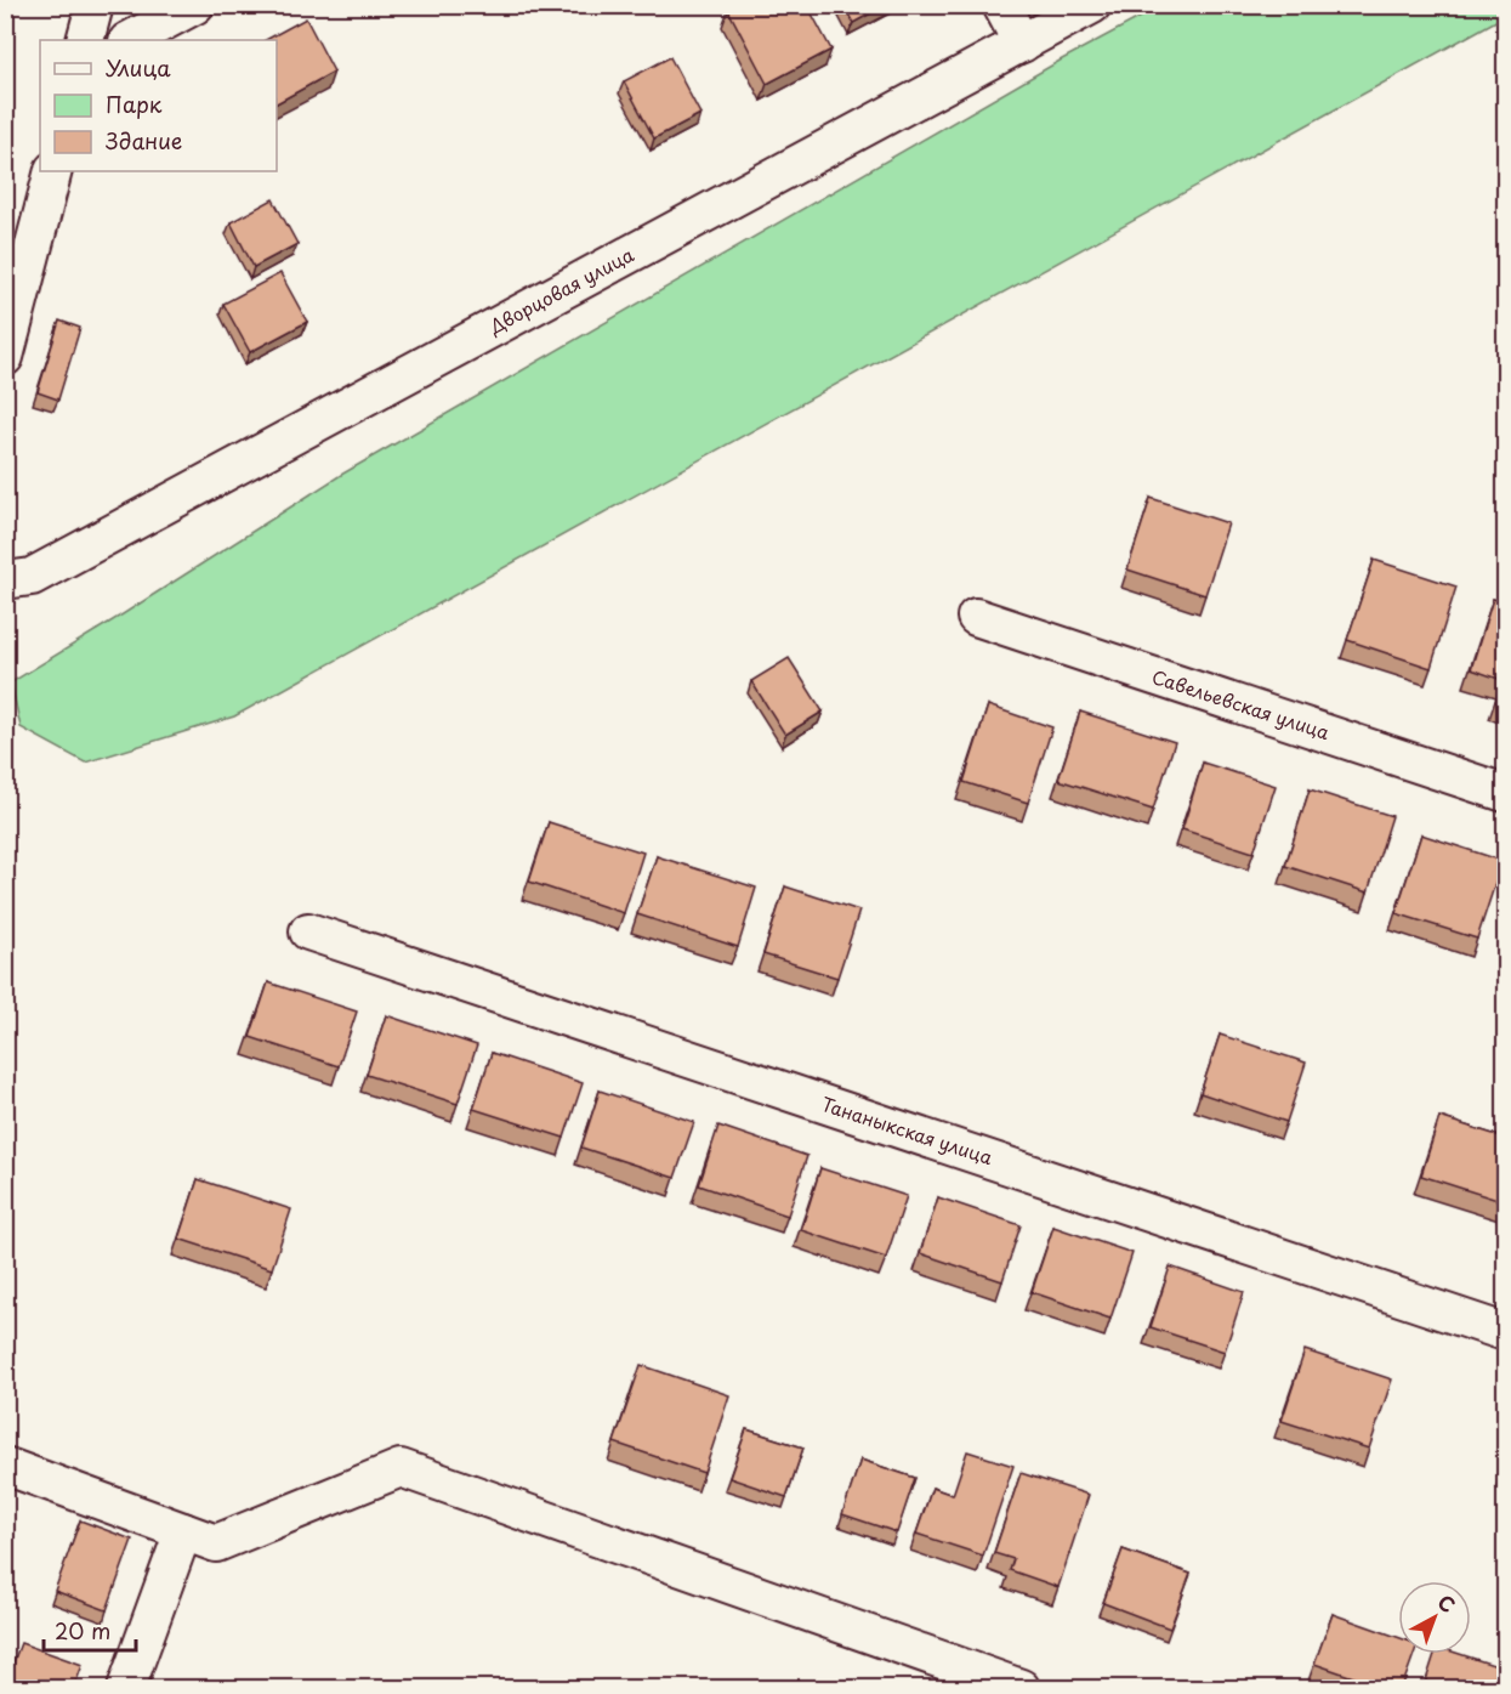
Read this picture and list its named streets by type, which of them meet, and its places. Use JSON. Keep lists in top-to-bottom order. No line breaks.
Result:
{"streets":{"street":["Дворцовая улица","Савельевская улица","Тананыкская улица"]},"legend":["Улица","Парк","Здание"],"scale_bar":"20 m","north":"top right"}
